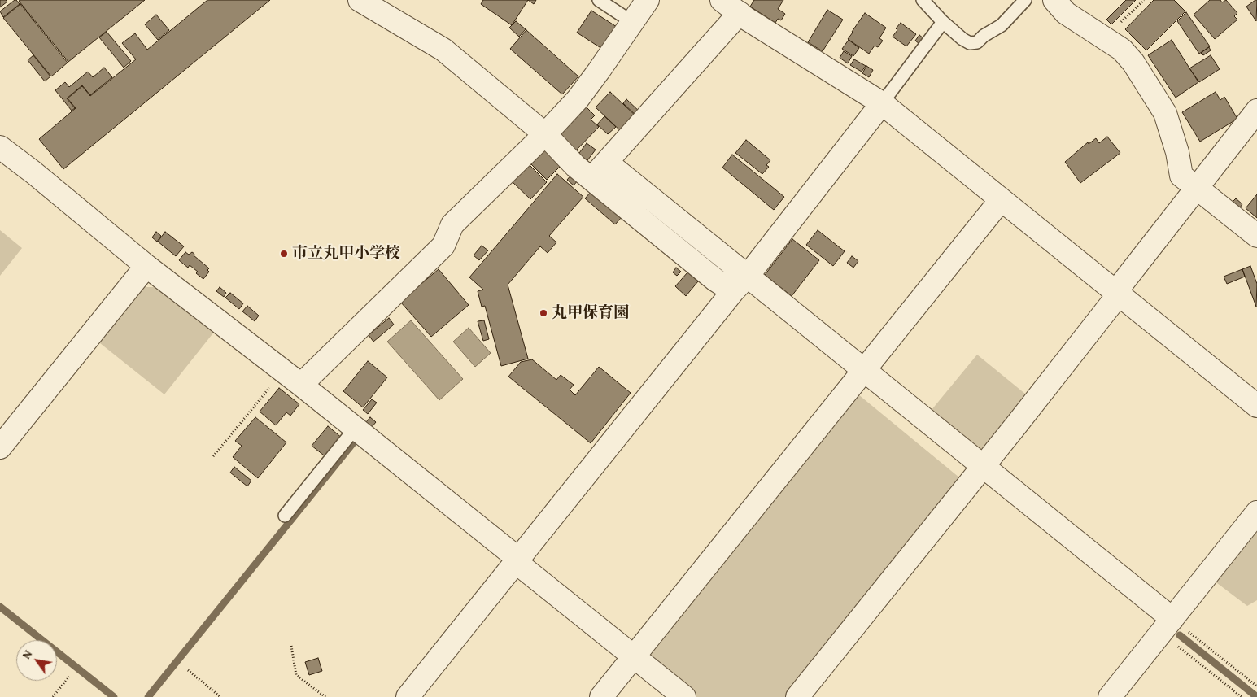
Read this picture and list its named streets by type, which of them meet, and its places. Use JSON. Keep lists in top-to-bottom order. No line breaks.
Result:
{"places":["市立丸甲小学校","丸甲保育園"],"north":"top left"}
